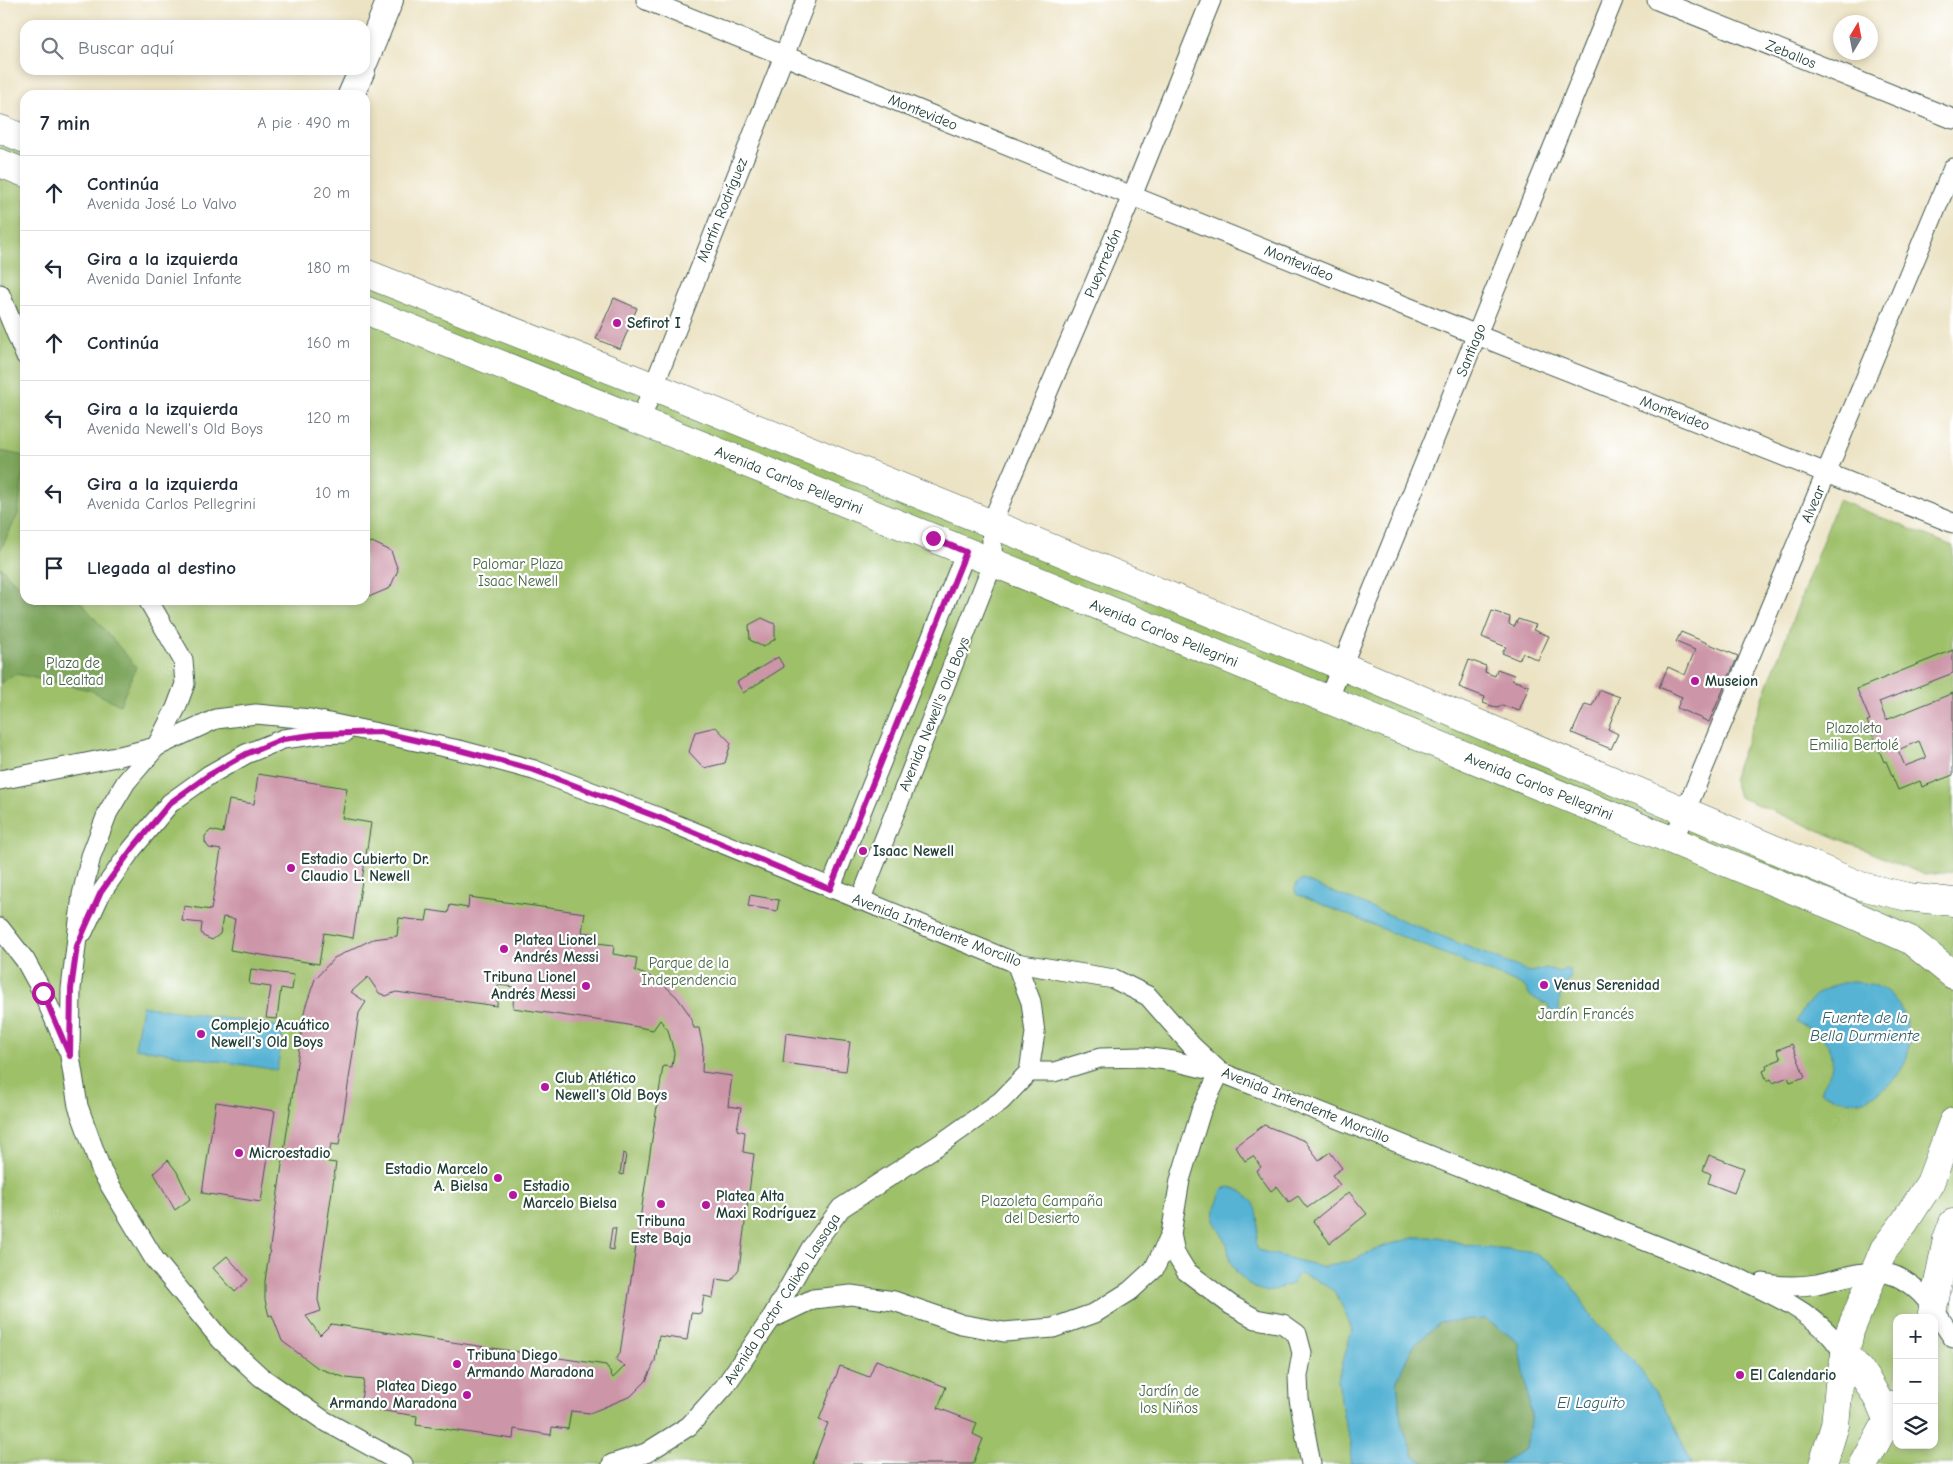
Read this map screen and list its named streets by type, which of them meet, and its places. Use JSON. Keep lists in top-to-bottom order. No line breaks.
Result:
{"streets":{"main road":["Avenida Carlos Pellegrini"],"street":["Zeballos","Montevideo","Martín Rodríguez","Pueyrredón","Santiago","Alvear","Avenida Newell's Old Boys","Avenida Intendente Morcillo","Avenida Doctor Calixto Lassaga"]},"crossings":[["Montevideo","Martín Rodríguez"],["Montevideo","Pueyrredón"],["Montevideo","Santiago"],["Montevideo","Alvear"],["Martín Rodríguez","Avenida Carlos Pellegrini"],["Pueyrredón","Avenida Newell's Old Boys"],["Santiago","Avenida Carlos Pellegrini"],["Avenida Carlos Pellegrini","Alvear"],["Avenida Carlos Pellegrini","Avenida Newell's Old Boys"],["Avenida Newell's Old Boys","Avenida Intendente Morcillo"]],"water":["Fuente de la Bella Durmiente","El Laguito"],"parks":["Palomar Plaza Isaac Newell","Plaza de la Lealtad","Plazoleta Emilia Bertolé","Parque de la Independencia","Jardín Francés","Plazoleta Campaña del Desierto","Jardín de los Niños"],"places":["Sefirot I","Museion","Isaac Newell","Estadio Cubierto Dr. Claudio L. Newell","Platea Lionel Andrés Messi","Venus Serenidad","Tribuna Lionel Andrés Messi","Complejo Acuático Newell's Old Boys","Club Atlético Newell's Old Boys","Microestadio","Estadio Marcelo A. Bielsa","Estadio Marcelo Bielsa","Tribuna Este Baja","Platea Alta Maxi Rodríguez","Tribuna Diego Armando Maradona","El Calendario","Platea Diego Armando Maradona"],"north":"top","page":{"search":"Buscar aquí","heading":["7 min","A pie · 490 m"],"list":[["Continúa","Avenida José Lo Valvo","20 m"],["Gira a la izquierda","Avenida Daniel Infante","180 m"],["Continúa","160 m"],["Gira a la izquierda","Avenida Newell's Old Boys","120 m"],["Gira a la izquierda","Avenida Carlos Pellegrini","10 m"],"Llegada al destino"],"map_buttons":["+","−"]}}
